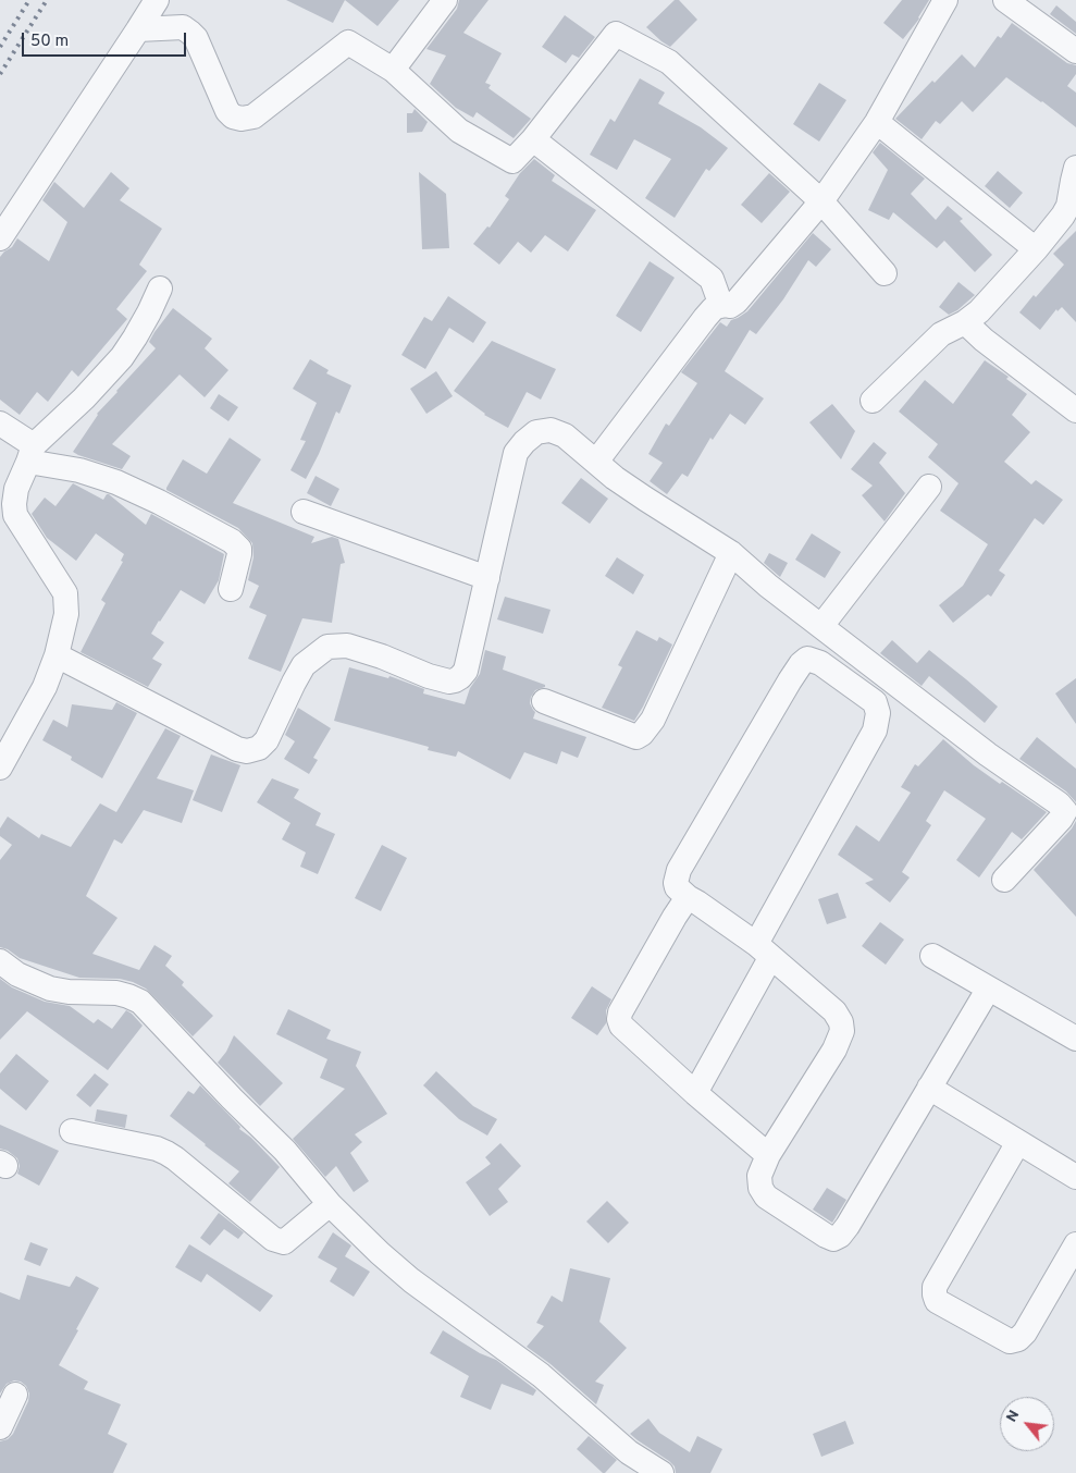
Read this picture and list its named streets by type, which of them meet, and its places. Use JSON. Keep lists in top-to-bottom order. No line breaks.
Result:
{"scale_bar":"50 m","north":"top left"}
